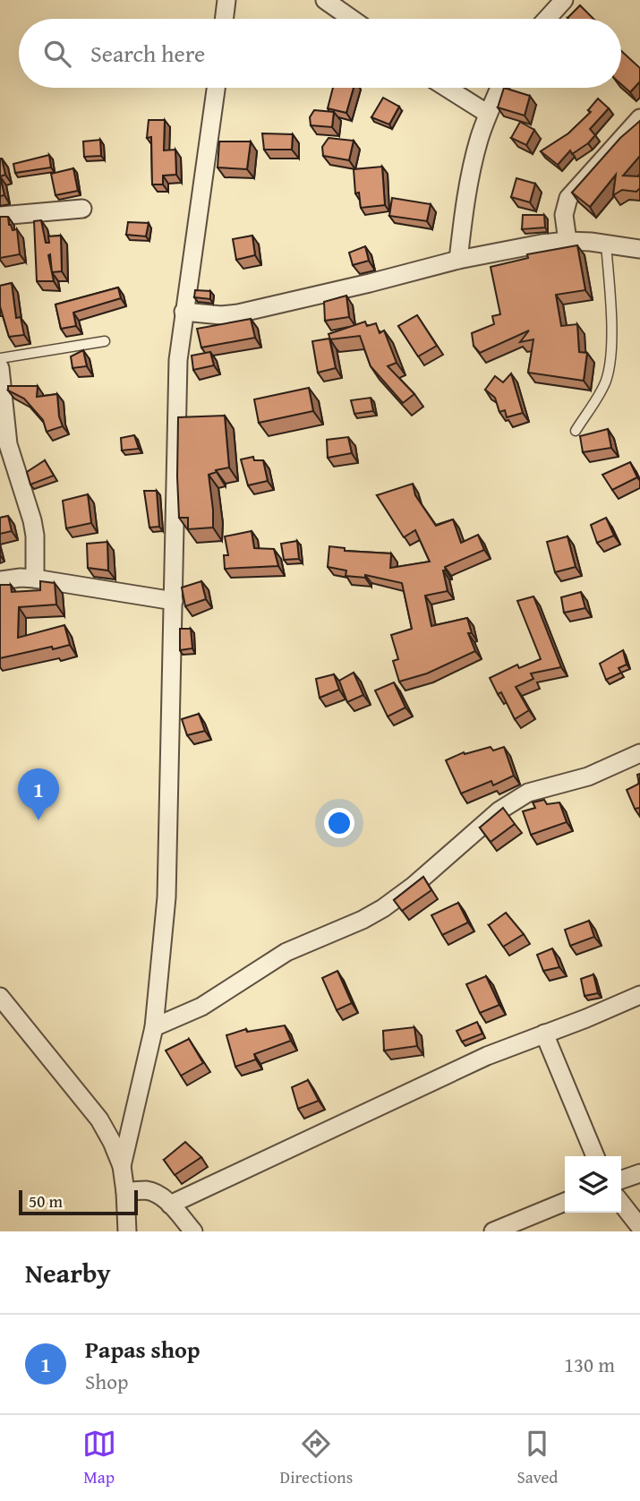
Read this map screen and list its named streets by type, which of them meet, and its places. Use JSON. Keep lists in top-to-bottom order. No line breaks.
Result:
{"scale_bar":"50 m","page":{"search":"Search here","pins":"1","scale":"50 m","heading":"Nearby","list":[{"mark":"1","name":"Papas shop","note":"Shop","value":"130 m"}],"nav":["Map","Directions","Saved"]}}
